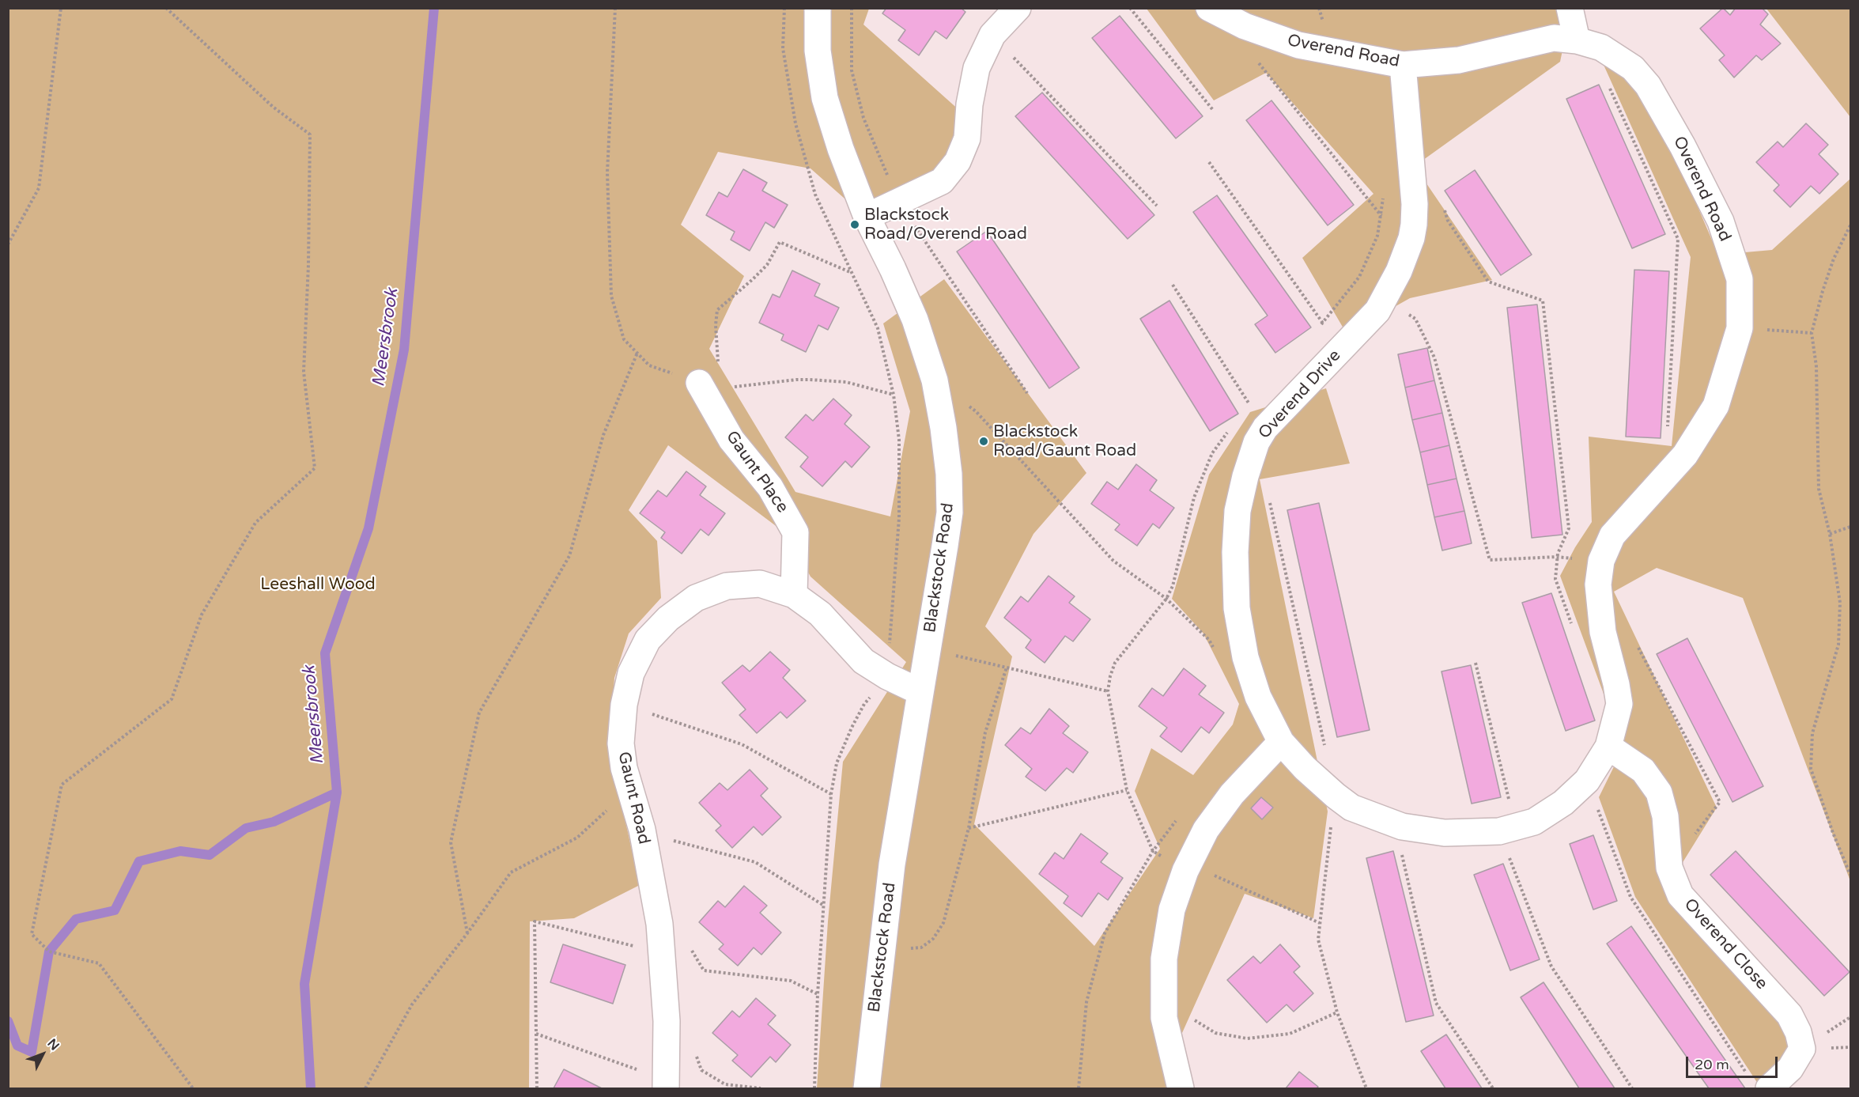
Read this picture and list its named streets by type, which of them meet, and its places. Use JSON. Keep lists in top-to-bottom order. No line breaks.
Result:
{"streets":{"street":["Overend Road","Overend Drive","Gaunt Place","Blackstock Road","Gaunt Road","Overend Close"]},"crossings":[["Overend Road","Overend Drive"],["Overend Road","Overend Close"],["Overend Drive","Overend Close"],["Gaunt Place","Gaunt Road"],["Blackstock Road","Gaunt Road"]],"water":["Meersbrook"],"parks":["Leeshall Wood"],"places":["Blackstock Road/Overend Road","Blackstock Road/Gaunt Road"],"scale_bar":"20 m","north":"top right"}
